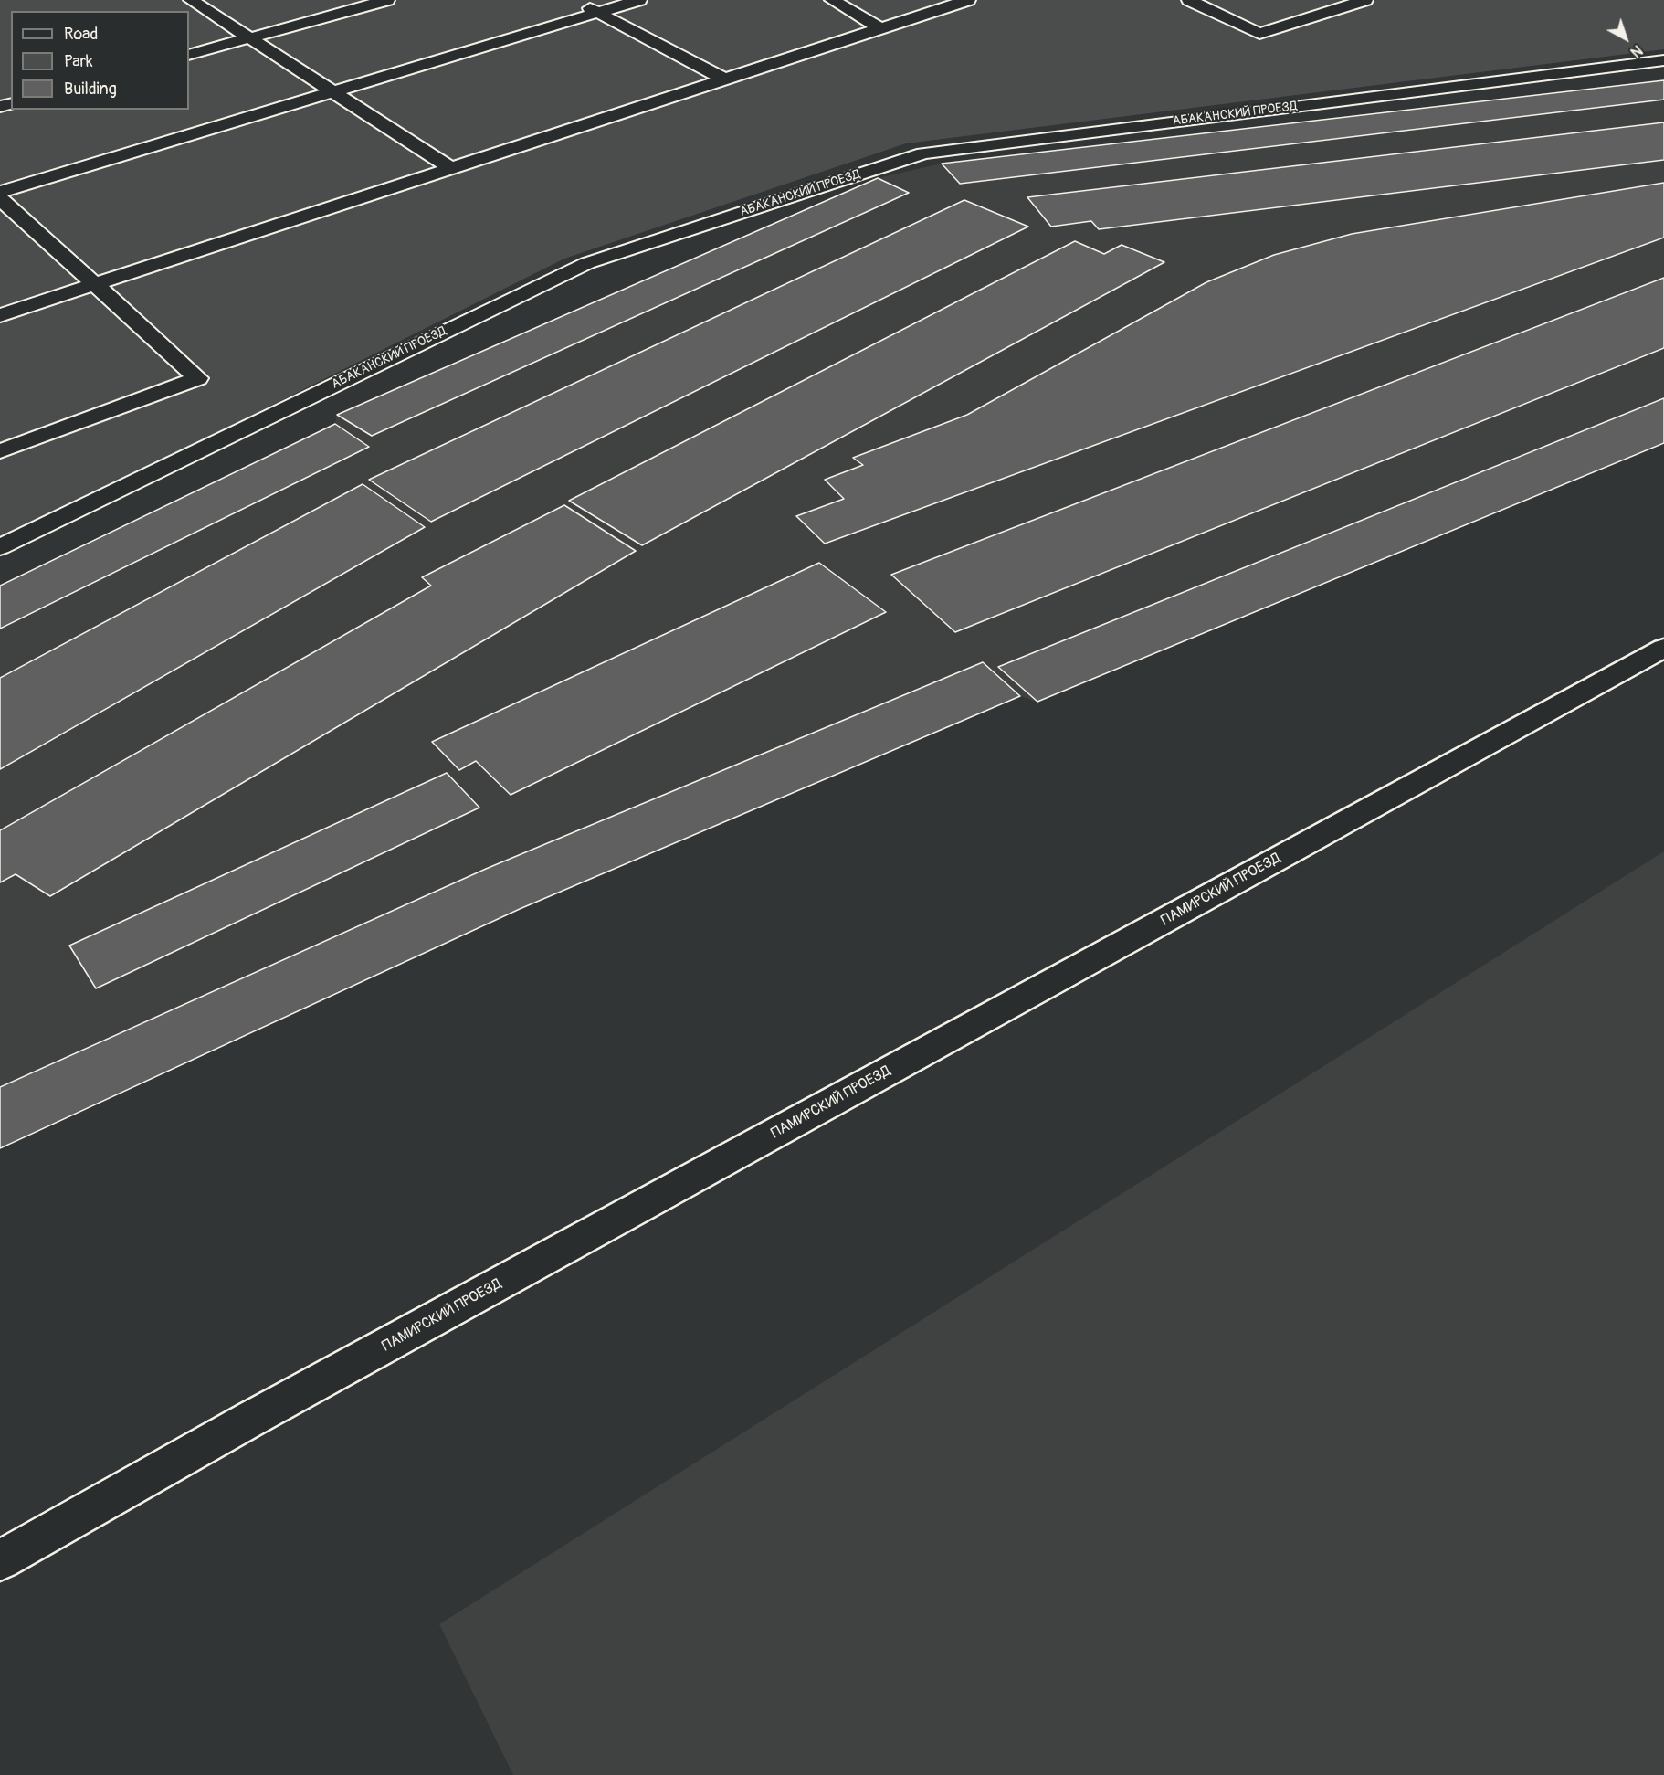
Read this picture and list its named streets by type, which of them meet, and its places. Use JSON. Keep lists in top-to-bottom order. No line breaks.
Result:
{"streets":{"street":["ПАМИРСКИЙ ПРОЕЗД"],"lane":["АБАКАНСКИЙ ПРОЕЗД"]},"legend":["Road","Park","Building"],"north":"bottom right"}
